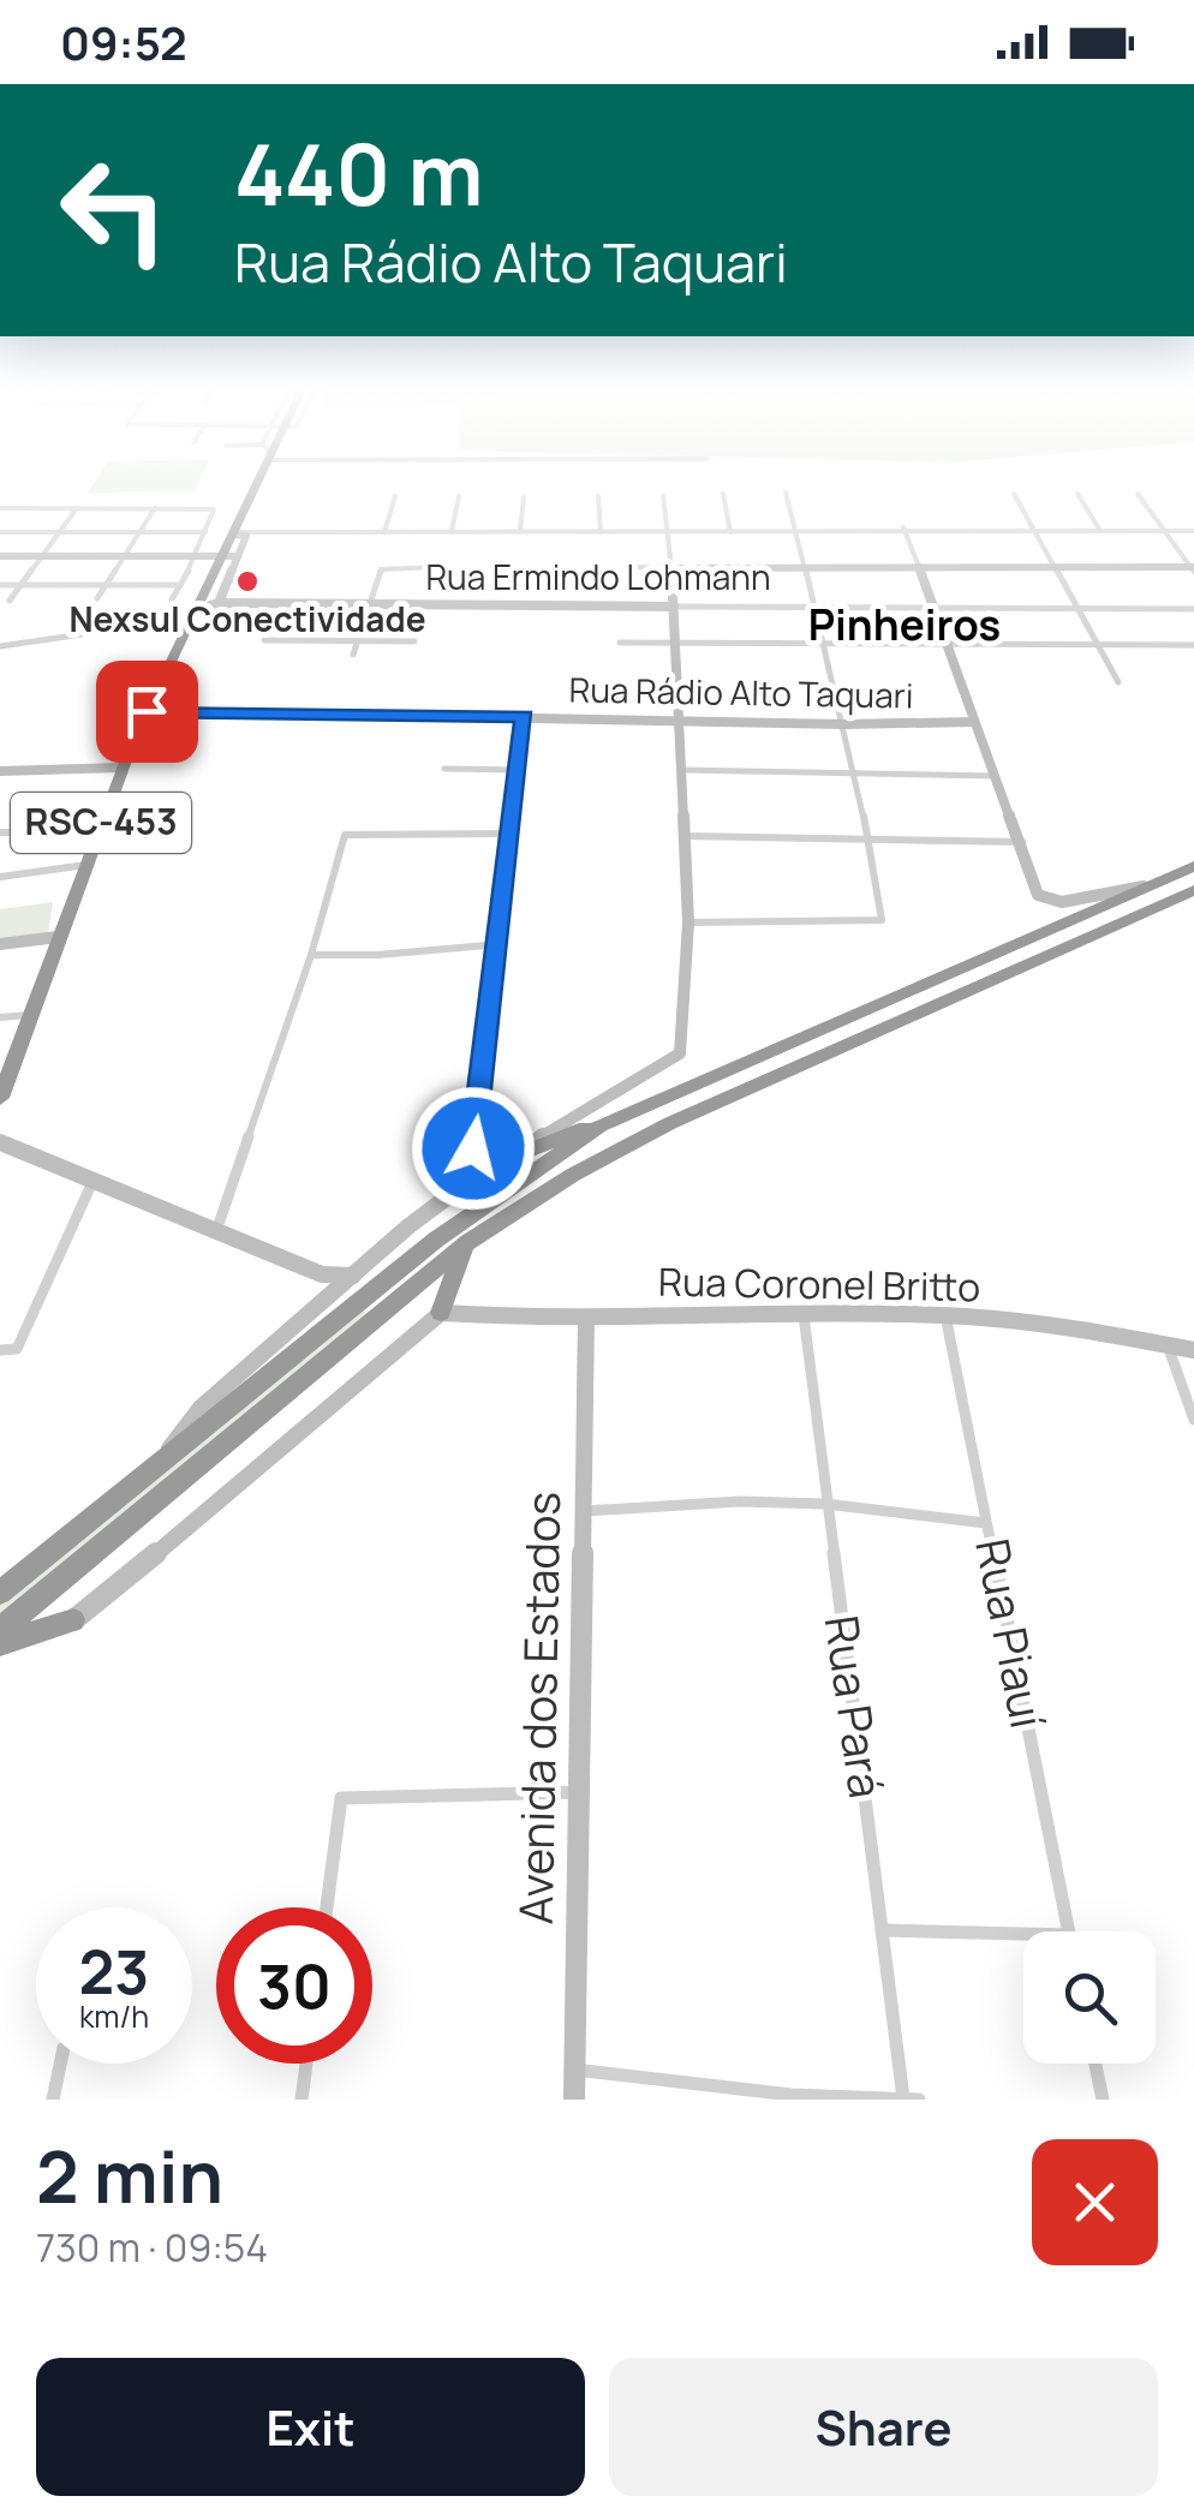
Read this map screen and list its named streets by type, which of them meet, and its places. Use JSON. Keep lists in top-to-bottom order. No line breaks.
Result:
{"streets":{"highway":["RSC-453"],"street":["Rua Ermindo Lohmann","Rua Rádio Alto Taquari","Rua Coronel Britto","Rua Piauí","Rua Pará","Avenida dos Estados"]},"crossings":[["Rua Ermindo Lohmann","RSC-453"],["Rua Rádio Alto Taquari","RSC-453"],["Rua Coronel Britto","Rua Piauí"],["Rua Coronel Britto","Rua Pará"],["Rua Coronel Britto","Avenida dos Estados"]],"districts":["Pinheiros"],"places":["Nexsul Conectividade"],"page":{"status":"09:52","turn":["440 m","Rua Rádio Alto Taquari"],"speed":"23 km/h","limit":"30","heading":["2 min","730 m · 09:54"],"buttons":["Exit","Share"]}}
